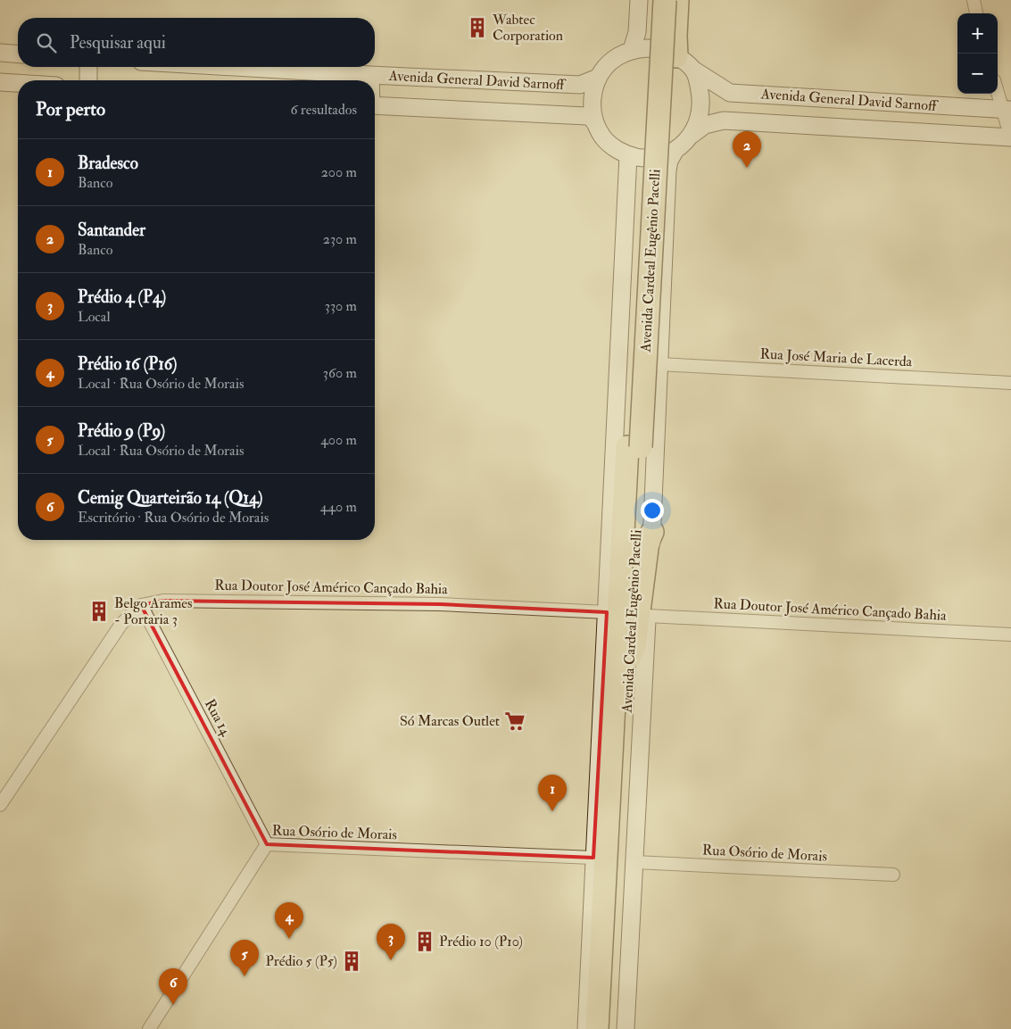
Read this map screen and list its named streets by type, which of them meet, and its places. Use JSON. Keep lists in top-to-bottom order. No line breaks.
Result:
{"streets":{"highway":["Avenida Cardeal Eugênio Pacelli"],"main road":["Avenida General David Sarnoff"],"street":["Rua José Maria de Lacerda","Rua Doutor José Américo Cançado Bahia","Rua 14","Rua Osório de Morais"]},"crossings":[["Avenida General David Sarnoff","Avenida Cardeal Eugênio Pacelli"],["Avenida Cardeal Eugênio Pacelli","Rua José Maria de Lacerda"],["Avenida Cardeal Eugênio Pacelli","Rua Doutor José Américo Cançado Bahia"],["Avenida Cardeal Eugênio Pacelli","Rua Osório de Morais"],["Rua Doutor José Américo Cançado Bahia","Rua 14"],["Rua 14","Rua Osório de Morais"]],"places":{"building":["Wabtec Corporation","Belgo Arames - Portaria 3","Prédio 10 (P10)","Prédio 5 (P5)"],"supermarket":["Só Marcas Outlet"]},"page":{"map_buttons":["+","−"],"search":"Pesquisar aqui","heading":["Por perto","6 resultados"],"pins":["2","1","4","3","5","6"],"list":[{"mark":"1","name":"Bradesco","note":"Banco","value":"200 m"},{"mark":"2","name":"Santander","note":"Banco","value":"230 m"},{"mark":"3","name":"Prédio 4 (P4)","note":"Local","value":"330 m"},{"mark":"4","name":"Prédio 16 (P16)","note":"Local · Rua Osório de Morais","value":"360 m"},{"mark":"5","name":"Prédio 9 (P9)","note":"Local · Rua Osório de Morais","value":"400 m"},{"mark":"6","name":"Cemig Quarteirão 14 (Q14)","note":"Escritório · Rua Osório de Morais","value":"440 m"}]}}
